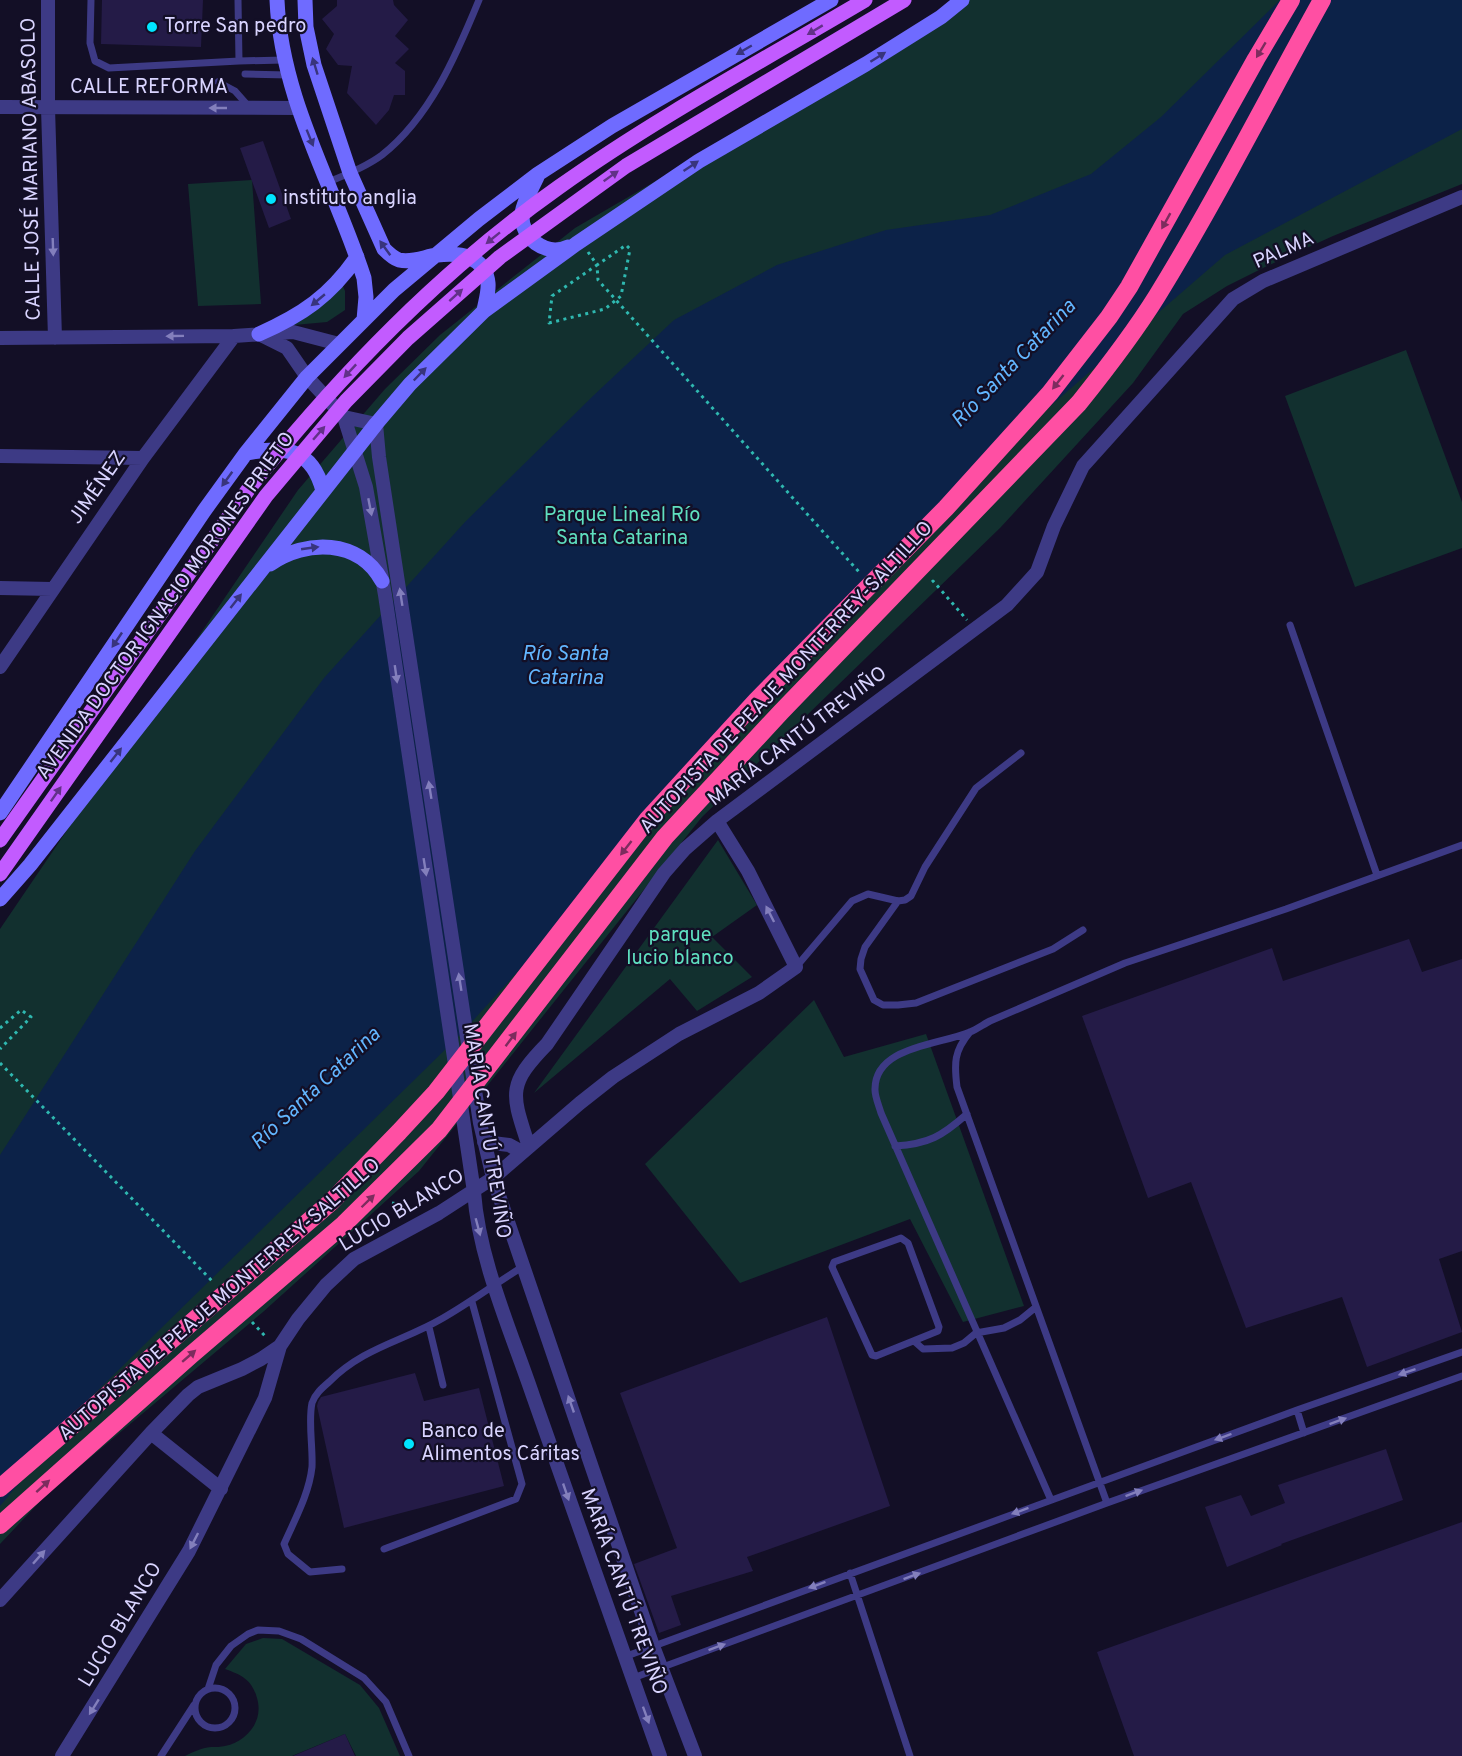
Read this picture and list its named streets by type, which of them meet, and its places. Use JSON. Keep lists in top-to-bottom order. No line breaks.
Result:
{"streets":{"highway":["AUTOPISTA DE PEAJE MONTERREY-SALTILLO"],"main road":["AVENIDA DOCTOR IGNACIO MORONES PRIETO"],"street":["CALLE REFORMA","CALLE JOSÉ MARIANO ABASOLO","PALMA","JIMÉNEZ","MARÍA CANTÚ TREVIÑO","LUCIO BLANCO"]},"crossings":[["CALLE REFORMA","CALLE JOSÉ MARIANO ABASOLO"],["PALMA","MARÍA CANTÚ TREVIÑO"],["MARÍA CANTÚ TREVIÑO","LUCIO BLANCO"]],"one_way":["CALLE REFORMA","CALLE JOSÉ MARIANO ABASOLO"],"water":["Río Santa Catarina"],"parks":["Parque Lineal Río Santa Catarina","parque lucio blanco"],"places":["Torre San pedro","instituto anglia","Banco de Alimentos Cáritas"]}
